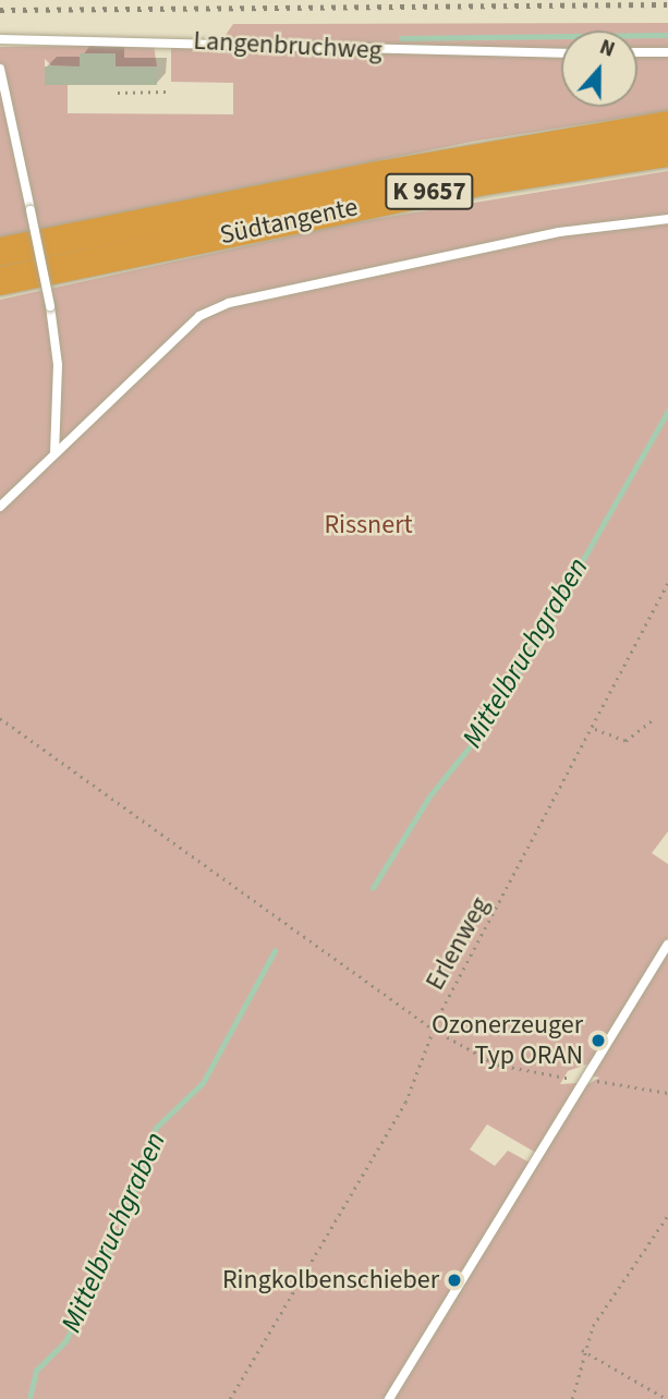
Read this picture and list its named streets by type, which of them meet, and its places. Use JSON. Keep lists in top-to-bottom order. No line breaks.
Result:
{"streets":{"highway":["K 9657","Südtangente"],"lane":["Langenbruchweg"],"path":["Erlenweg"]},"water":["Mittelbruchgraben"],"parks":["Rissnert"],"places":["Ozonerzeuger Typ ORAN","Ringkolbenschieber"],"north":"top"}
